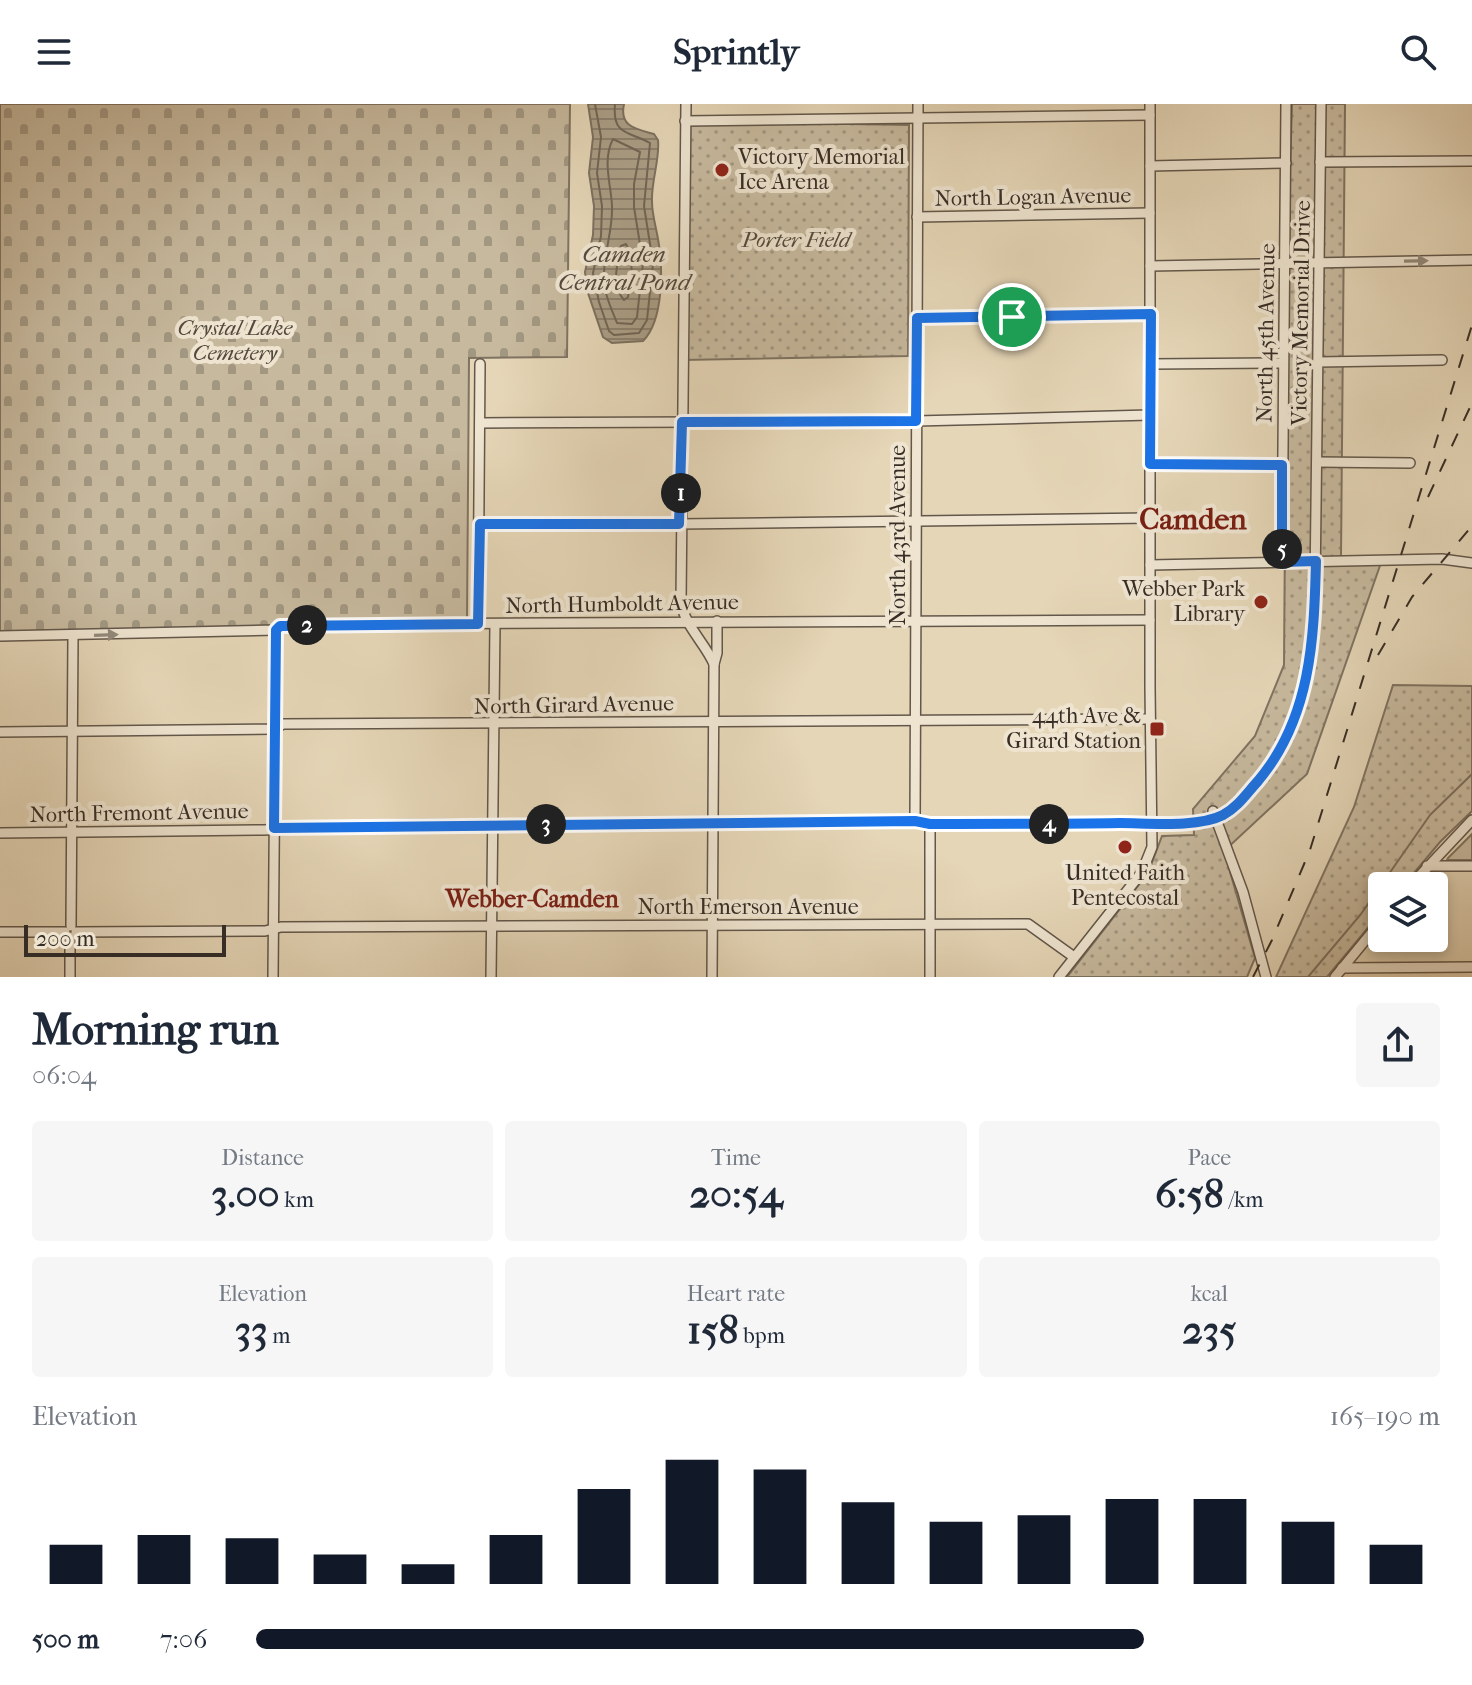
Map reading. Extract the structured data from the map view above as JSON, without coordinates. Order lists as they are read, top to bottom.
{
  "streets": {
    "street": [
      "North Logan Avenue",
      "Victory Memorial Drive",
      "North 45th Avenue",
      "North 43rd Avenue",
      "North Humboldt Avenue",
      "North Girard Avenue",
      "North Fremont Avenue",
      "North Emerson Avenue"
    ]
  },
  "crossings": [
    ["North Logan Avenue", "North 45th Avenue"],
    ["North Logan Avenue", "North 43rd Avenue"],
    ["Victory Memorial Drive", "North Fremont Avenue"],
    ["North 43rd Avenue", "North Humboldt Avenue"],
    ["North 43rd Avenue", "North Girard Avenue"],
    ["North 43rd Avenue", "North Fremont Avenue"]
  ],
  "districts": ["Camden", "Webber-Camden"],
  "water": ["Camden Central Pond"],
  "parks": ["Porter Field", "Crystal Lake Cemetery"],
  "places": {
    "other": ["Victory Memorial Ice Arena", "Webber Park Library", "United Faith Pentecostal"],
    "transit": ["44th Ave & Girard Station"]
  },
  "scale_bar": "200 m",
  "page": {
    "header": "Sprintly",
    "pins": [
      "1",
      "5",
      "2",
      "3",
      "4"
    ],
    "scale": "200 m",
    "heading": ["Morning run", "06:04"],
    "stats": [
      ["Distance", "3.00 km"],
      ["Time", "20:54"],
      ["Pace", "6:58 /km"],
      ["Elevation", "33 m"],
      ["Heart rate", "158 bpm"],
      ["kcal", "235"]
    ],
    "chart": ["Elevation", "165–190 m"],
    "list": [
      {
        "name": "500 m",
        "note": "7:06"
      }
    ]
  }
}
